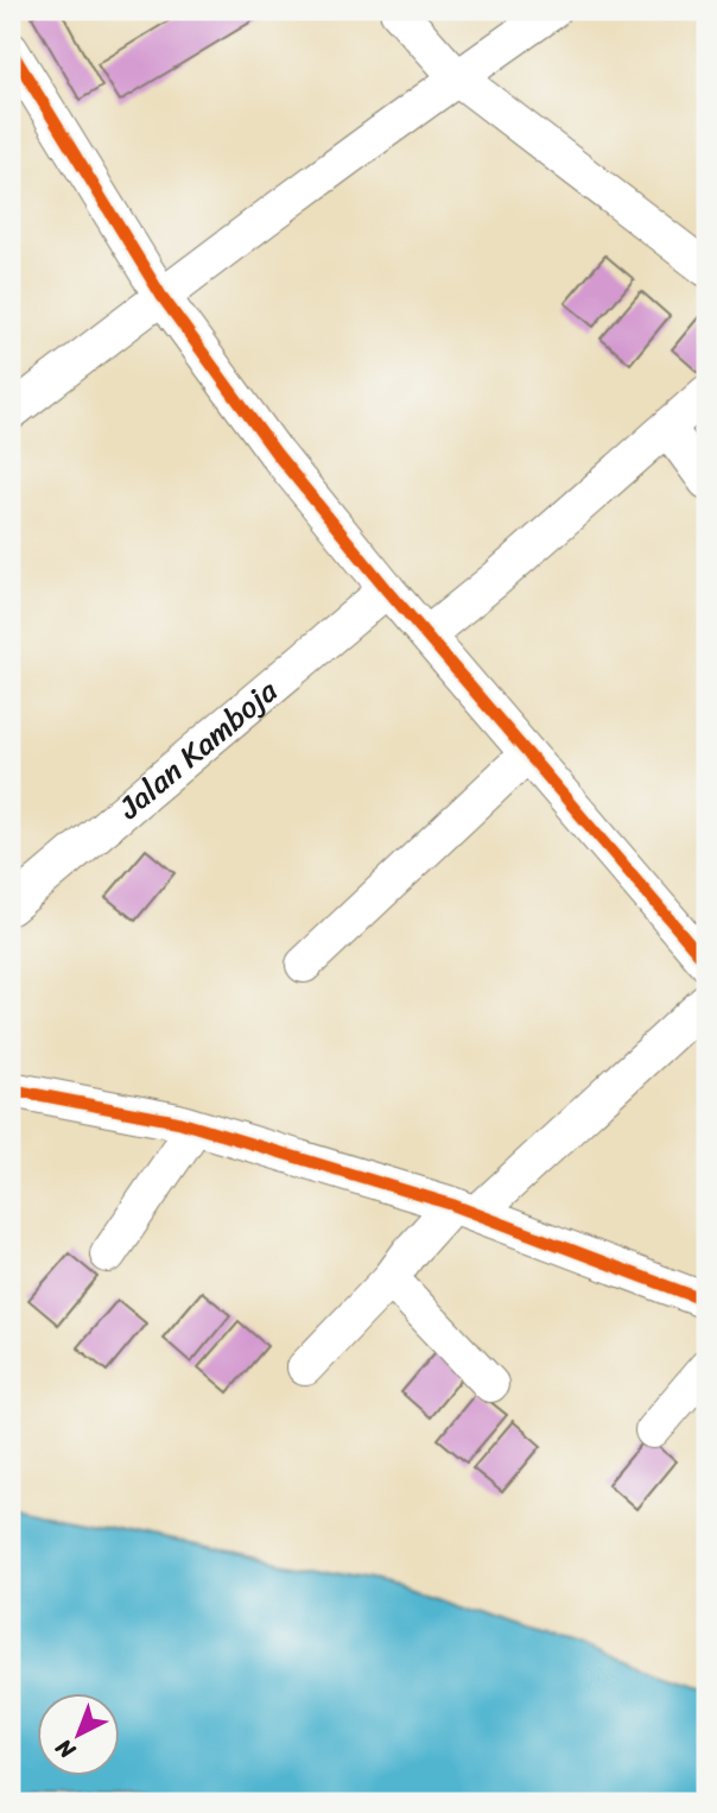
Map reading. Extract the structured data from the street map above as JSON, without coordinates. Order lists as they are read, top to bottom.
{
  "streets": {
    "street": ["Jalan Kamboja"]
  },
  "north": "bottom left"
}
